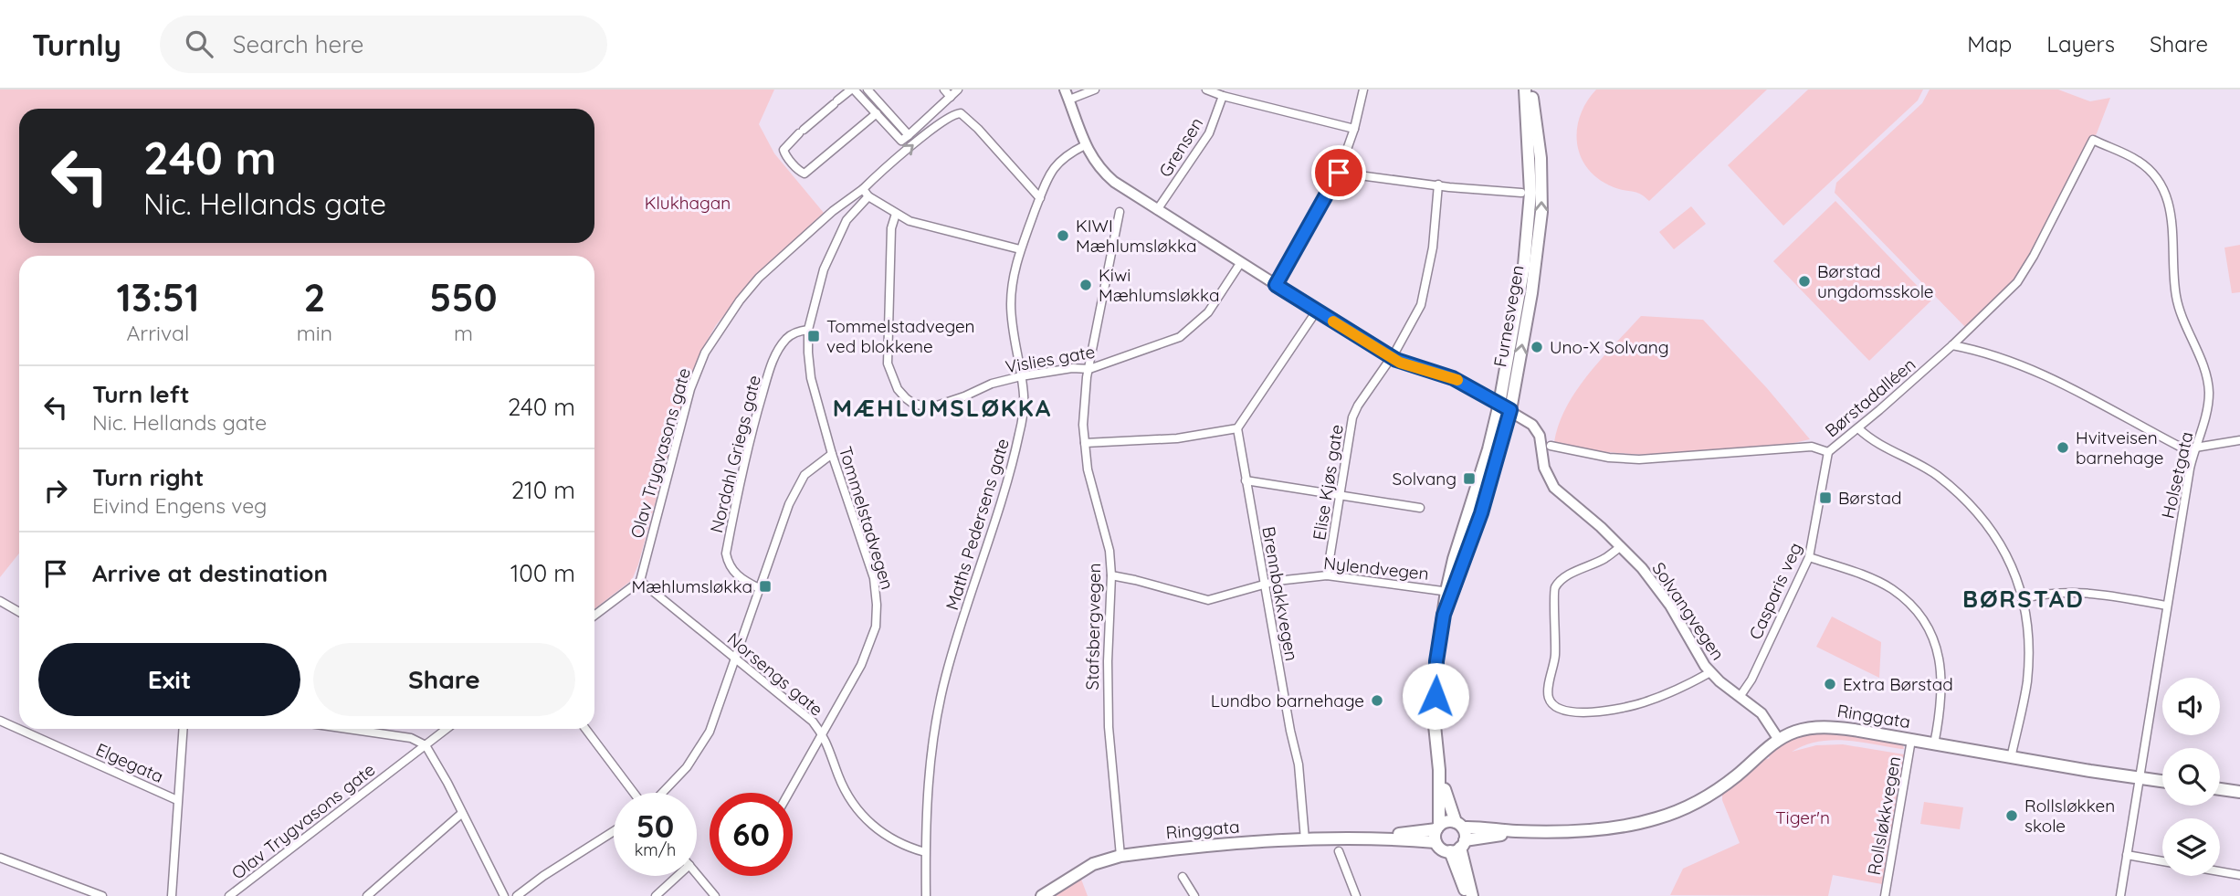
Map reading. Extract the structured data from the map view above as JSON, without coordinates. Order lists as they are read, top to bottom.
{
  "streets": {
    "main road": ["Furnesvegen", "Solvangvegen", "Ringgata"],
    "street": [
      "Grensen",
      "Vislies gate",
      "Børstadalléen",
      "Olav Trygvasons gate",
      "Nordahl Griegs gate",
      "Holsetgata",
      "Elise Kjøs gate",
      "Tommelstadvegen",
      "Maths Pedersens gate",
      "Nylendvegen",
      "Casparis veg",
      "Brennbakkvegen",
      "Stafsbergvegen",
      "Norsengs gate",
      "Elgegata",
      "Rollsløkkvegen"
    ]
  },
  "crossings": [
    ["Grensen", "Solvangvegen"],
    ["Furnesvegen", "Nylendvegen"],
    ["Furnesvegen", "Solvangvegen"],
    ["Furnesvegen", "Ringgata"],
    ["Vislies gate", "Maths Pedersens gate"],
    ["Vislies gate", "Solvangvegen"],
    ["Vislies gate", "Stafsbergvegen"],
    ["Børstadalléen", "Holsetgata"],
    ["Børstadalléen", "Casparis veg"],
    ["Olav Trygvasons gate", "Maths Pedersens gate"],
    ["Olav Trygvasons gate", "Norsengs gate"],
    ["Nordahl Griegs gate", "Tommelstadvegen"],
    ["Holsetgata", "Ringgata"],
    ["Elise Kjøs gate", "Nylendvegen"],
    ["Elise Kjøs gate", "Solvangvegen"],
    ["Tommelstadvegen", "Norsengs gate"],
    ["Maths Pedersens gate", "Solvangvegen"],
    ["Maths Pedersens gate", "Norsengs gate"],
    ["Nylendvegen", "Brennbakkvegen"],
    ["Nylendvegen", "Stafsbergvegen"],
    ["Casparis veg", "Solvangvegen"],
    ["Brennbakkvegen", "Ringgata"],
    ["Solvangvegen", "Ringgata"],
    ["Stafsbergvegen", "Ringgata"],
    ["Ringgata", "Rollsløkkvegen"]
  ],
  "districts": ["MÆHLUMSLØKKA", "BØRSTAD"],
  "parks": ["Klukhagan", "Tiger'n"],
  "places": {
    "other": [
      "KIWI Mæhlumsløkka",
      "Børstad ungdomsskole",
      "Kiwi Mæhlumsløkka",
      "Uno-X Solvang",
      "Hvitveisen barnehage",
      "Extra Børstad",
      "Lundbo barnehage",
      "Rollsløkken skole"
    ],
    "transit": [
      "Tommelstadvegen ved blokkene",
      "Solvang",
      "Børstad",
      "Mæhlumsløkka"
    ]
  },
  "page": {
    "header": "Turnly",
    "search": "Search here",
    "nav": ["Map", "Layers", "Share"],
    "turn": ["240 m", "Nic. Hellands gate"],
    "eta": [
      "13:51",
      "Arrival",
      "2",
      "min",
      "550",
      "m"
    ],
    "list": [
      {
        "name": "Turn left",
        "note": "Nic. Hellands gate",
        "value": "240 m"
      },
      {
        "name": "Turn right",
        "note": "Eivind Engens veg",
        "value": "210 m"
      },
      {
        "name": "Arrive at destination",
        "value": "100 m"
      }
    ],
    "buttons": ["Exit", "Share"],
    "speed": "50 km/h",
    "limit": "60"
  }
}
